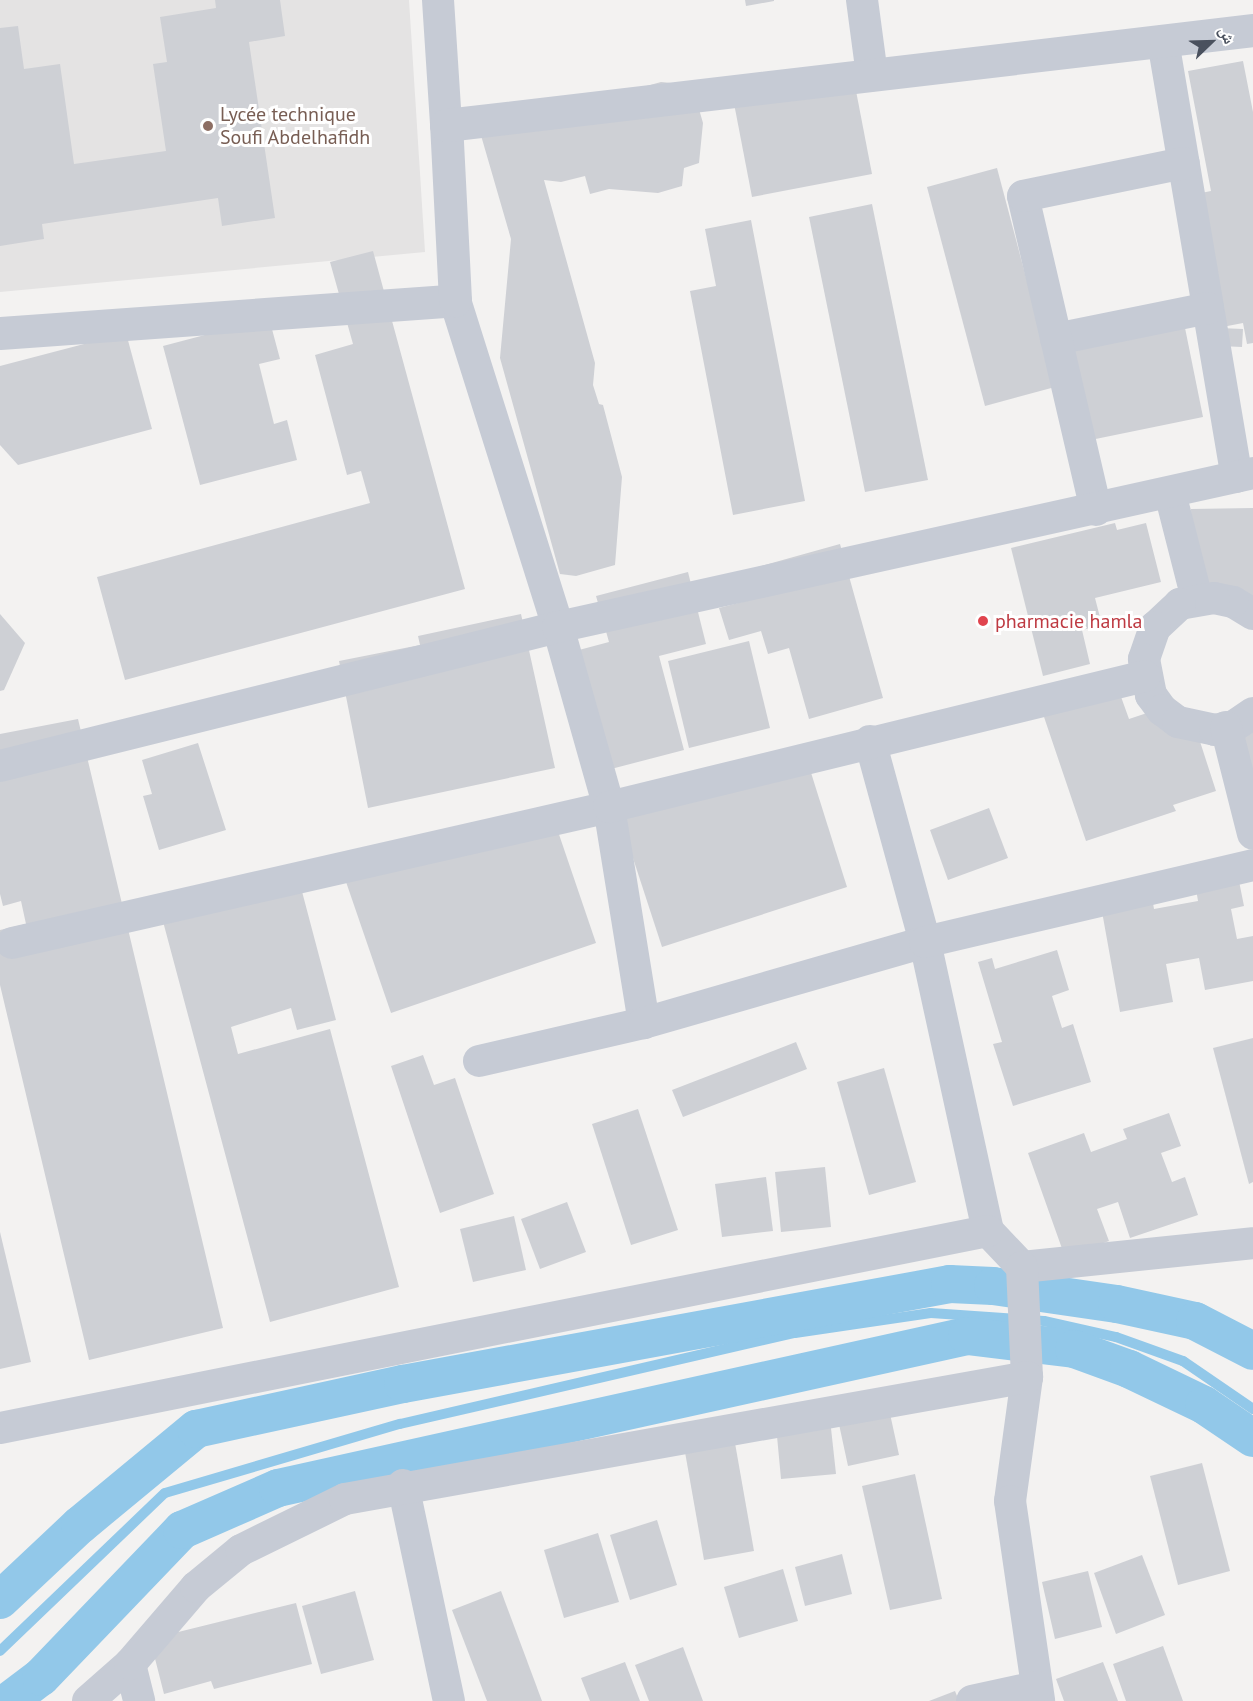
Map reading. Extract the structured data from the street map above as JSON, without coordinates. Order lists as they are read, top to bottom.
{
  "places": ["Lycée technique Soufi Abdelhafidh", "pharmacie hamla"],
  "north": "top right"
}
